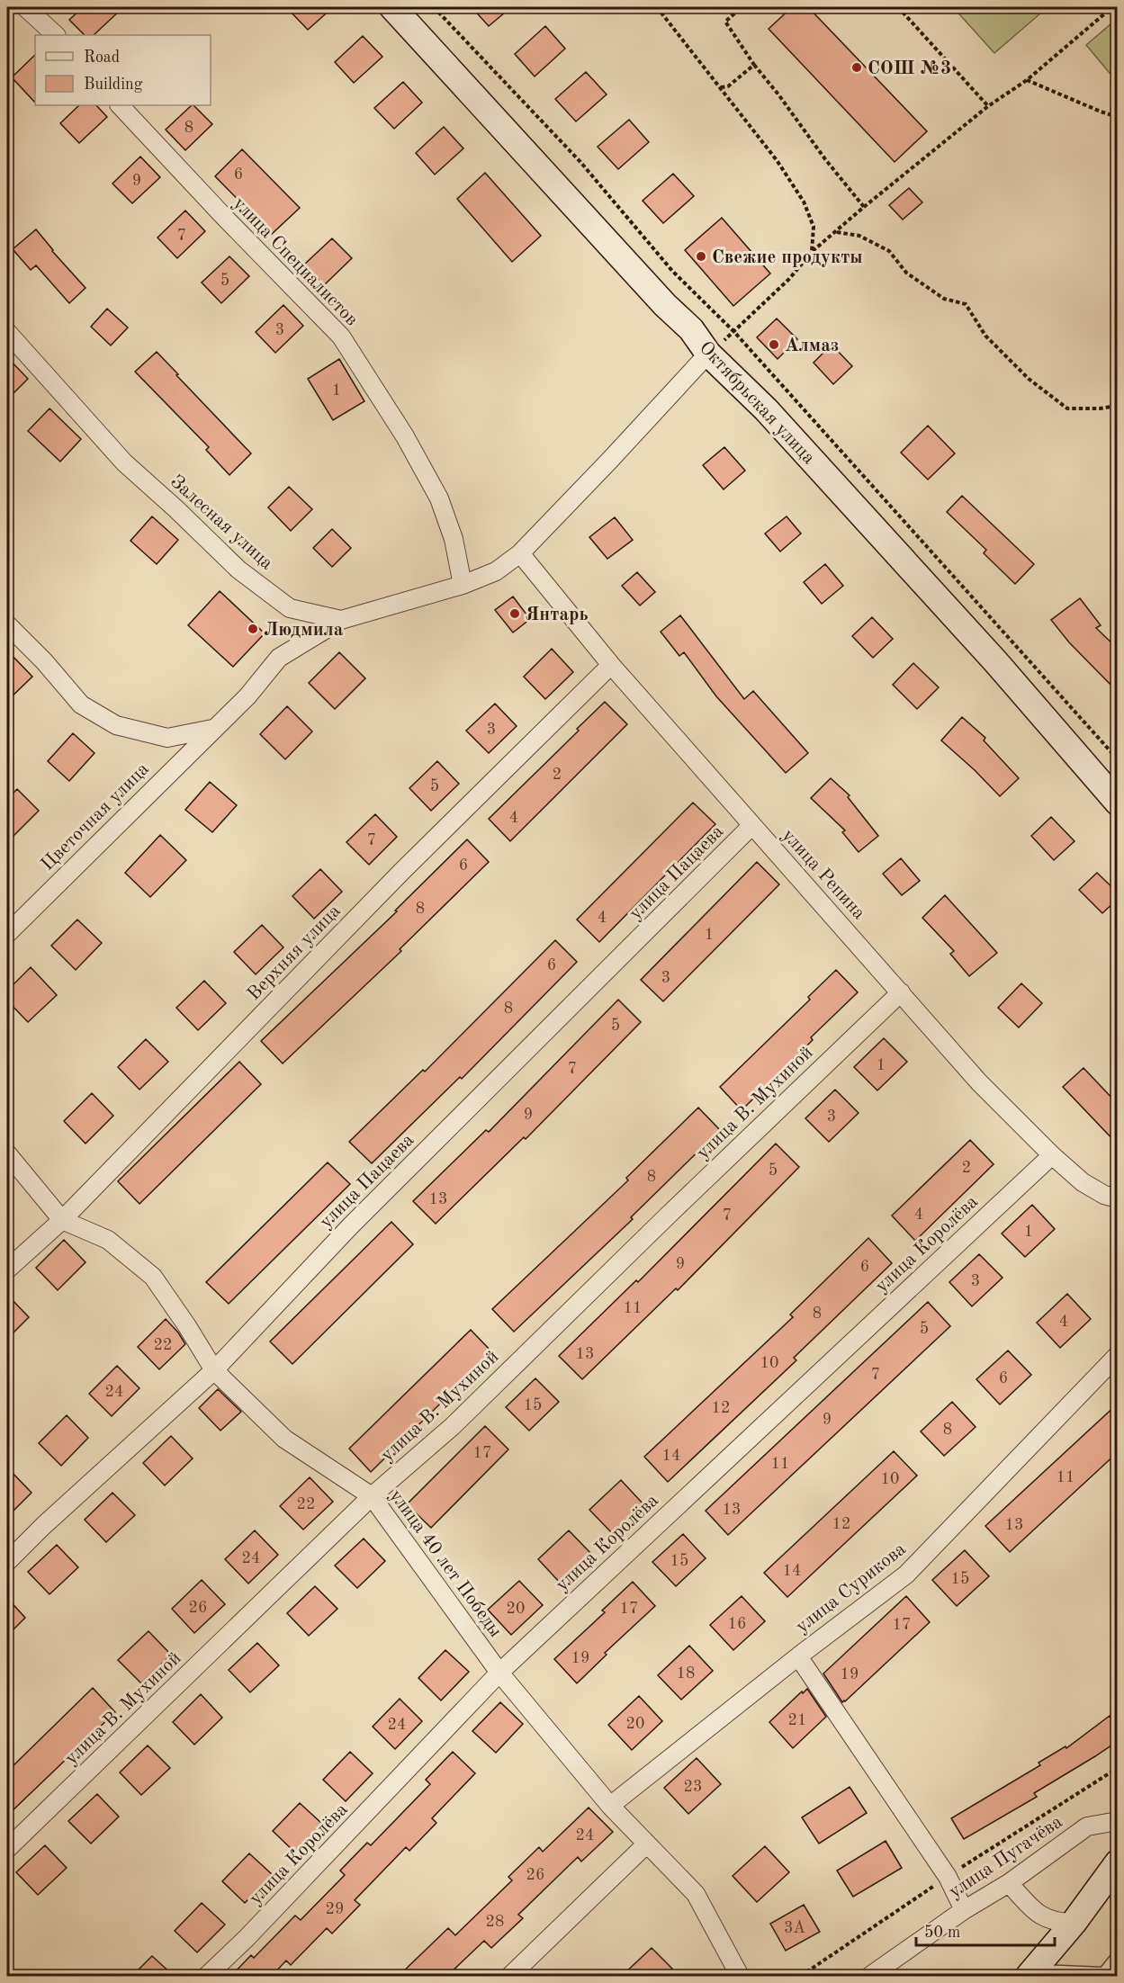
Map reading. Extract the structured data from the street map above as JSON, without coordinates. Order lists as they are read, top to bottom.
{
  "streets": {
    "main road": ["Октябрьская улица"],
    "street": [
      "улица Специалистов",
      "Залесная улица",
      "Цветочная улица",
      "улица Пацаева",
      "улица Репина",
      "Верхняя улица",
      "улица В. Мухиной",
      "улица Королёва",
      "улица 40 лет Победы",
      "улица Сурикова",
      "улица Пугачёва"
    ]
  },
  "crossings": [
    ["улица Специалистов", "Залесная улица"],
    ["Октябрьская улица", "Залесная улица"],
    ["Залесная улица", "Цветочная улица"],
    ["Залесная улица", "улица Репина"],
    ["улица Пацаева", "улица Репина"],
    ["улица Пацаева", "улица 40 лет Победы"],
    ["улица Репина", "Верхняя улица"],
    ["улица Репина", "улица В. Мухиной"],
    ["улица Репина", "улица Королёва"],
    ["Верхняя улица", "улица 40 лет Победы"],
    ["улица В. Мухиной", "улица 40 лет Победы"],
    ["улица Королёва", "улица 40 лет Победы"],
    ["улица 40 лет Победы", "улица Сурикова"]
  ],
  "places": [
    "СОШ №3",
    "Свежие продукты",
    "Алмаз",
    "Янтарь",
    "Людмила"
  ],
  "house_numbers": [
    "8",
    "6",
    "9",
    "7",
    "5",
    "3",
    "1",
    "3",
    "2",
    "5",
    "4",
    "7",
    "6",
    "8",
    "4",
    "1",
    "6",
    "3",
    "8",
    "5",
    "1",
    "7",
    "9",
    "3",
    "2",
    "5",
    "8",
    "13",
    "4",
    "7",
    "1",
    "9",
    "6",
    "3",
    "11",
    "8",
    "4",
    "5",
    "22",
    "13",
    "10",
    "7",
    "6",
    "24",
    "15",
    "12",
    "9",
    "8",
    "17",
    "14",
    "11",
    "11",
    "10",
    "22",
    "13",
    "12",
    "13",
    "24",
    "15",
    "14",
    "15",
    "26",
    "20",
    "17",
    "16",
    "17",
    "19",
    "18",
    "19",
    "21",
    "20",
    "24",
    "23",
    "24",
    "26",
    "29",
    "28",
    "3А"
  ],
  "legend": ["Road", "Building"],
  "scale_bar": "50 m"
}
